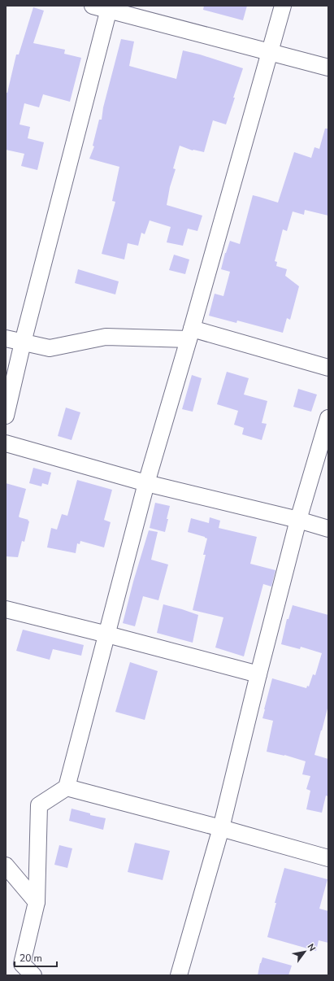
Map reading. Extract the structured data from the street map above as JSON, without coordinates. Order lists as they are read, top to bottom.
{
  "scale_bar": "20 m",
  "north": "top right"
}
